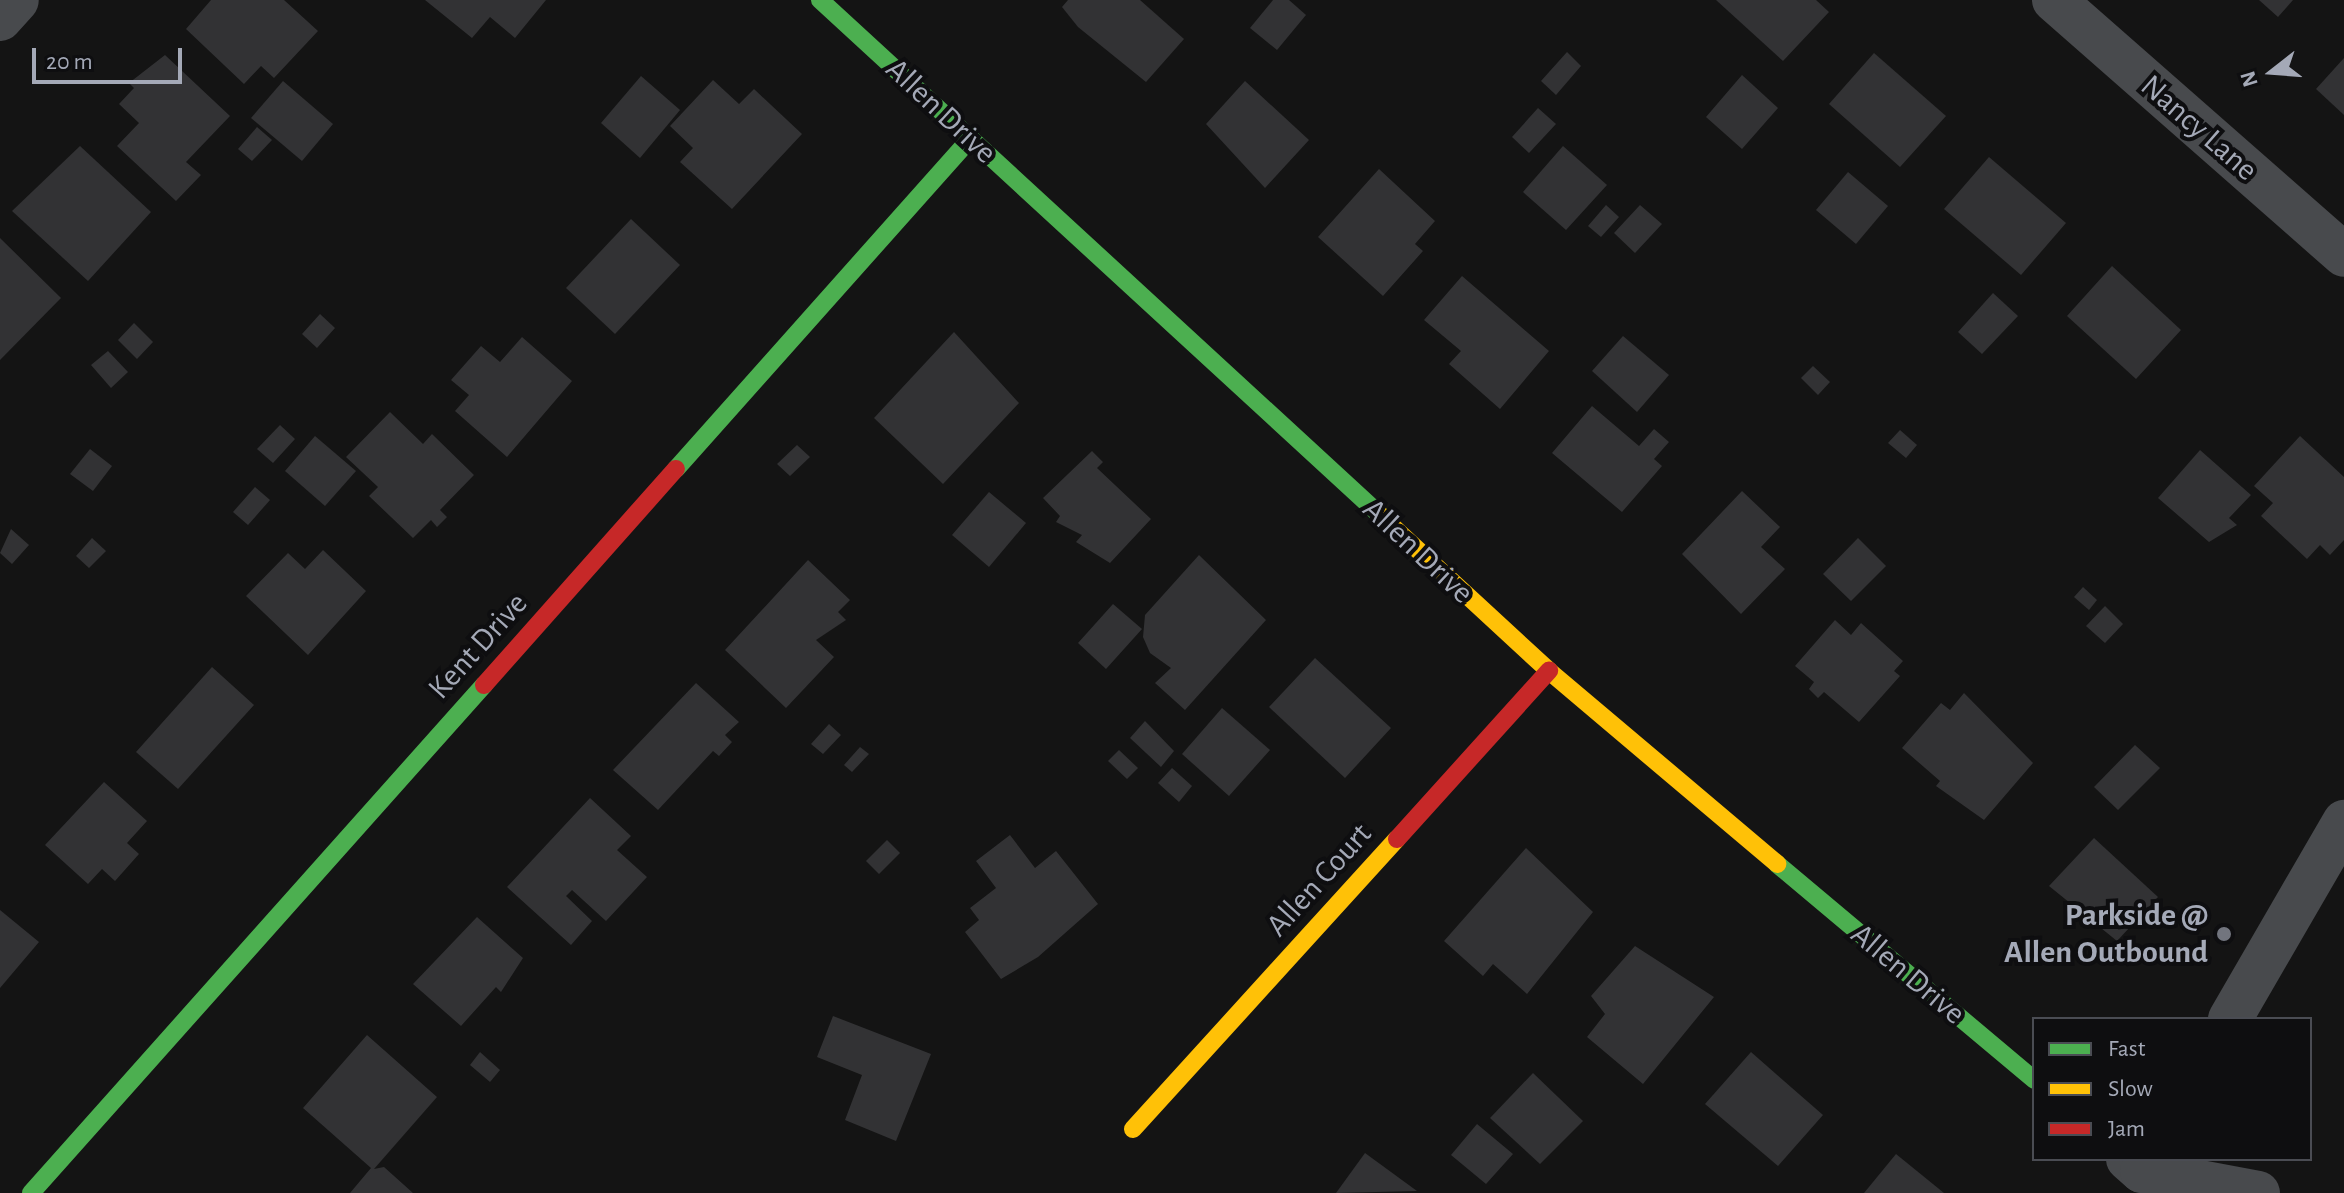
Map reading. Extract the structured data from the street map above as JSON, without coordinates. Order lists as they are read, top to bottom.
{
  "streets": {
    "street": [
      "Allen Drive",
      "Nancy Lane",
      "Kent Drive",
      "Allen Court"
    ]
  },
  "crossings": [
    ["Allen Drive", "Kent Drive"],
    ["Allen Drive", "Allen Court"]
  ],
  "places": ["Parkside @ Allen Outbound"],
  "legend": ["Fast", "Slow", "Jam"],
  "scale_bar": "20 m",
  "north": "left"
}
